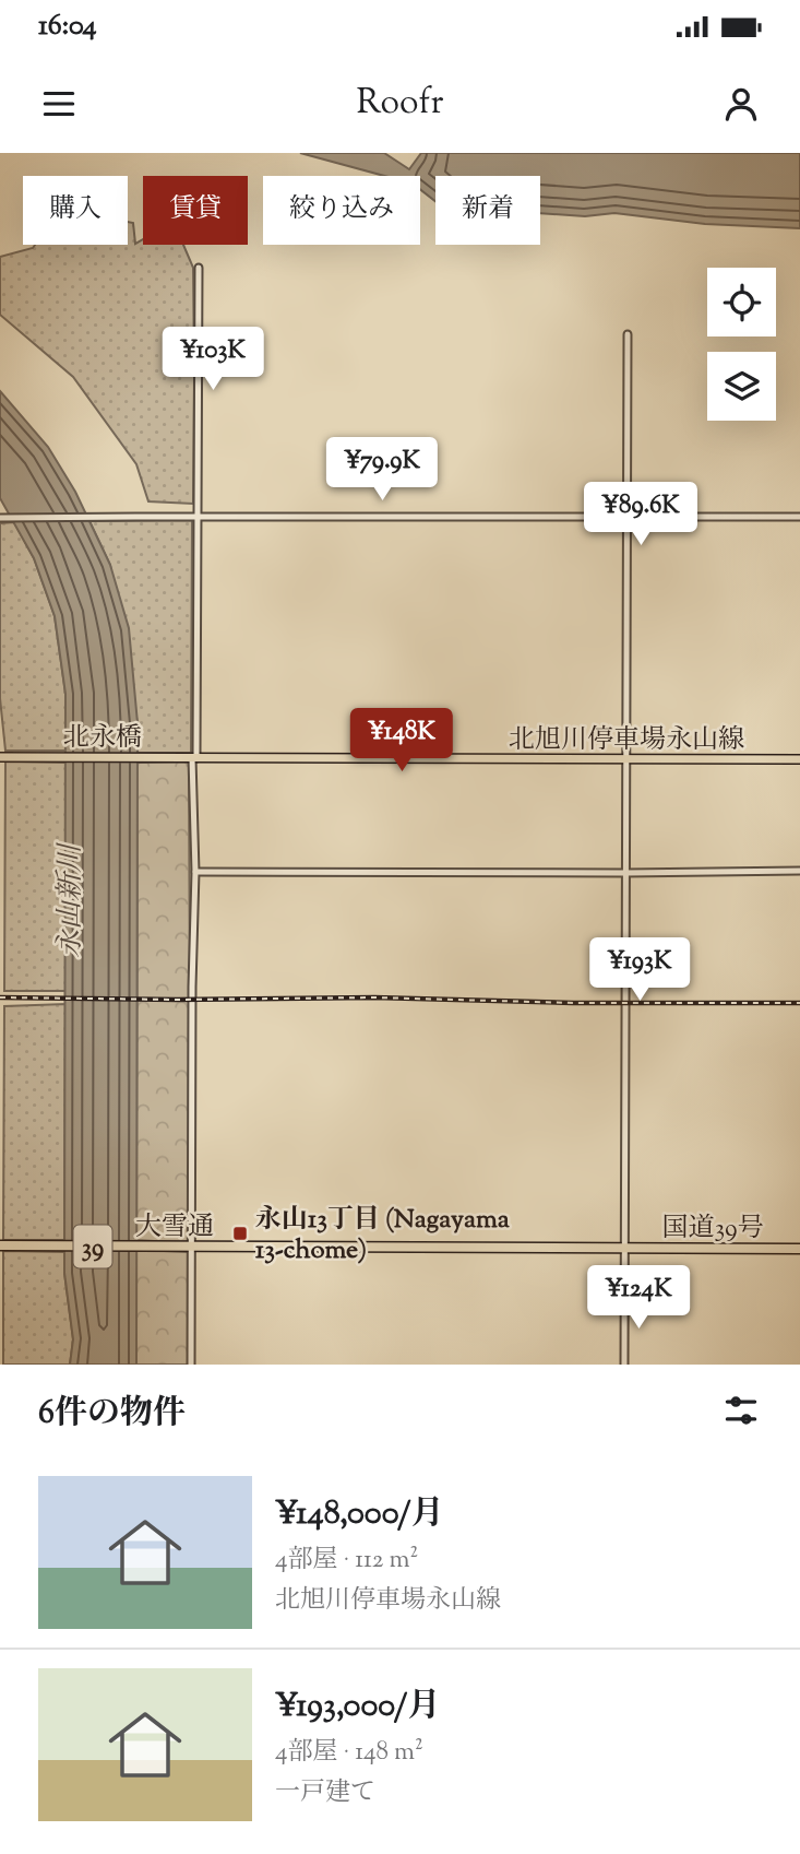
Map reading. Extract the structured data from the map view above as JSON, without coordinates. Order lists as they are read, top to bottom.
{
  "streets": {
    "highway": ["大雪通", "国道39号", "39"],
    "main road": ["北永橋", "北旭川停車場永山線"]
  },
  "crossings": [
    ["北永橋", "北旭川停車場永山線"],
    ["大雪通", "国道39号"]
  ],
  "water": ["永山新川"],
  "places": {
    "transit": ["永山13丁目 (Nagayama 13-chome)"]
  },
  "page": {
    "status": "16:04",
    "header": "Roofr",
    "chip": [
      "購入",
      "賃貸",
      "絞り込み",
      "新着"
    ],
    "price": [
      "¥103K",
      "¥79.9K",
      "¥89.6K",
      "¥148K",
      "¥193K",
      "¥124K"
    ],
    "heading": "6件の物件",
    "list": [
      {
        "name": "¥148,000/月",
        "note": "4部屋 · 112 m² · 北旭川停車場永山線"
      },
      {
        "name": "¥193,000/月",
        "note": "4部屋 · 148 m² · 一戸建て"
      }
    ]
  }
}
